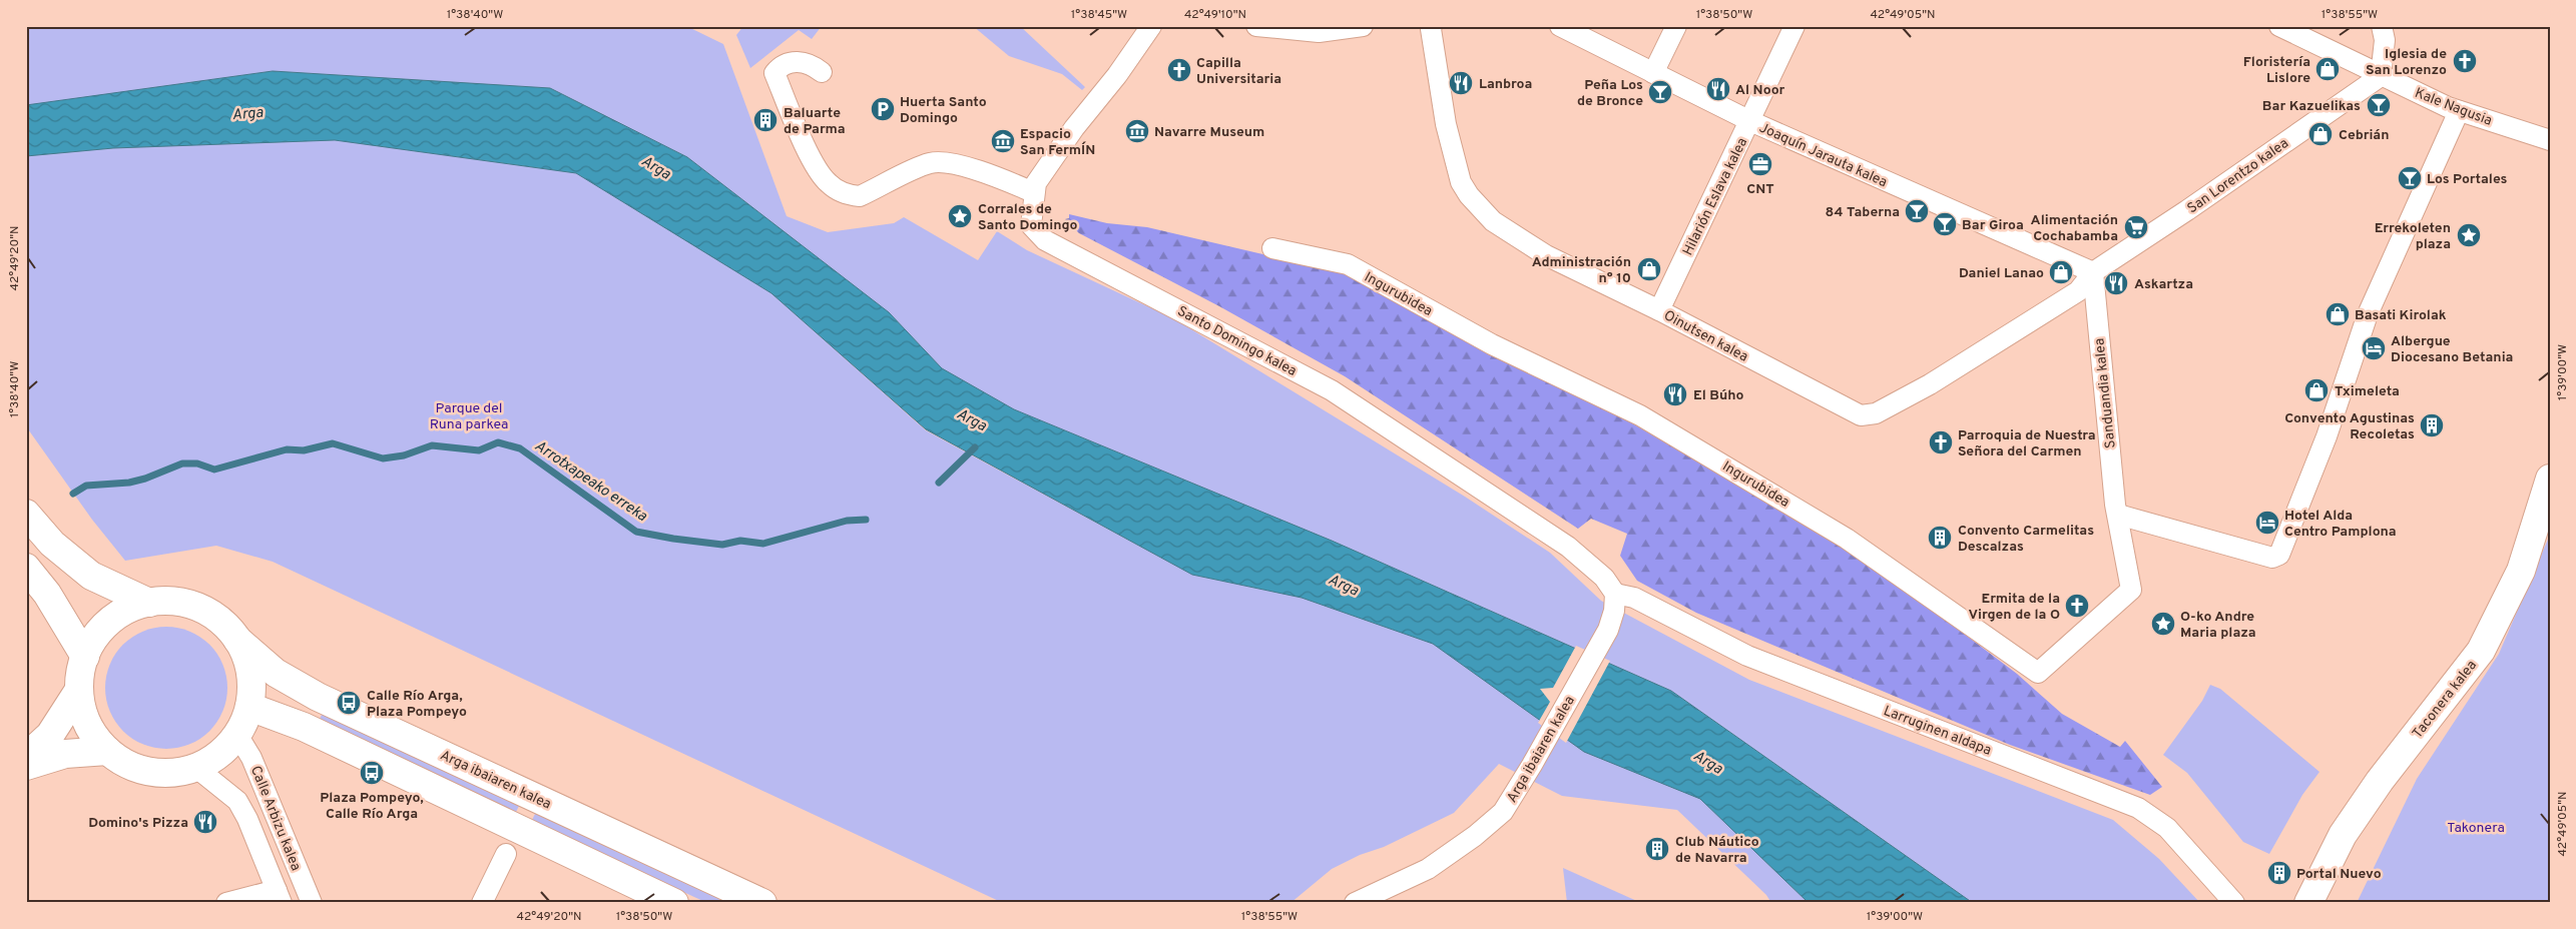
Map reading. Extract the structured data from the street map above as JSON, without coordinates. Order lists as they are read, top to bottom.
{
  "streets": {
    "street": [
      "Kale Nagusia",
      "Joaquín Jarauta kalea",
      "San Lorentzo kalea",
      "Hilarión Eslava kalea",
      "Ingurubidea",
      "Oinutsen kalea",
      "Santo Domingo kalea",
      "Sanduandia kalea",
      "Taconera kalea",
      "Larruginen aldapa",
      "Arga ibaiaren kalea",
      "Calle Arbizu kalea"
    ]
  },
  "crossings": [
    ["Kale Nagusia", "San Lorentzo kalea"],
    ["Joaquín Jarauta kalea", "San Lorentzo kalea"],
    ["Joaquín Jarauta kalea", "Hilarión Eslava kalea"],
    ["Joaquín Jarauta kalea", "Oinutsen kalea"],
    ["Joaquín Jarauta kalea", "Sanduandia kalea"],
    ["San Lorentzo kalea", "Oinutsen kalea"],
    ["San Lorentzo kalea", "Sanduandia kalea"],
    ["Hilarión Eslava kalea", "Oinutsen kalea"],
    ["Ingurubidea", "Sanduandia kalea"],
    ["Oinutsen kalea", "Sanduandia kalea"],
    ["Santo Domingo kalea", "Larruginen aldapa"],
    ["Santo Domingo kalea", "Arga ibaiaren kalea"],
    ["Larruginen aldapa", "Arga ibaiaren kalea"],
    ["Arga ibaiaren kalea", "Calle Arbizu kalea"]
  ],
  "water": ["Arga", "Arrotxapeako erreka"],
  "parks": ["Parque del Runa parkea", "Takonera"],
  "places": {
    "church": [
      "Iglesia de San Lorenzo",
      "Capilla Universitaria",
      "Parroquia de Nuestra Señora del Carmen",
      "Ermita de la Virgen de la O"
    ],
    "shop": [
      "Floristería Lislore",
      "Cebrián",
      "Administración n° 10",
      "Daniel Lanao",
      "Basati Kirolak",
      "Tximeleta"
    ],
    "restaurant": [
      "Lanbroa",
      "Al Noor",
      "Askartza",
      "El Búho",
      "Domino's Pizza"
    ],
    "bar": [
      "Peña Los de Bronce",
      "Bar Kazuelikas",
      "Los Portales",
      "84 Taberna",
      "Bar Giroa"
    ],
    "parking": ["Huerta Santo Domingo"],
    "building": [
      "Baluarte de Parma",
      "Convento Agustinas Recoletas",
      "Convento Carmelitas Descalzas",
      "Club Náutico de Navarra",
      "Portal Nuevo"
    ],
    "museum": ["Navarre Museum", "Espacio San FermÍN"],
    "office": ["CNT"],
    "place": ["Corrales de Santo Domingo", "Errekoleten plaza", "O-ko Andre Maria plaza"],
    "supermarket": ["Alimentación Cochabamba"],
    "hotel": ["Albergue Diocesano Betania", "Hotel Alda Centro Pamplona"],
    "bus stop": ["Calle Río Arga, Plaza Pompeyo", "Plaza Pompeyo, Calle Río Arga"]
  },
  "coordinates": [
    "1°38'40\"W",
    "1°38'45\"W",
    "42°49'10\"N",
    "1°38'50\"W",
    "42°49'05\"N",
    "1°38'55\"W",
    "42°49'20\"N",
    "1°39'00\"W"
  ]
}
